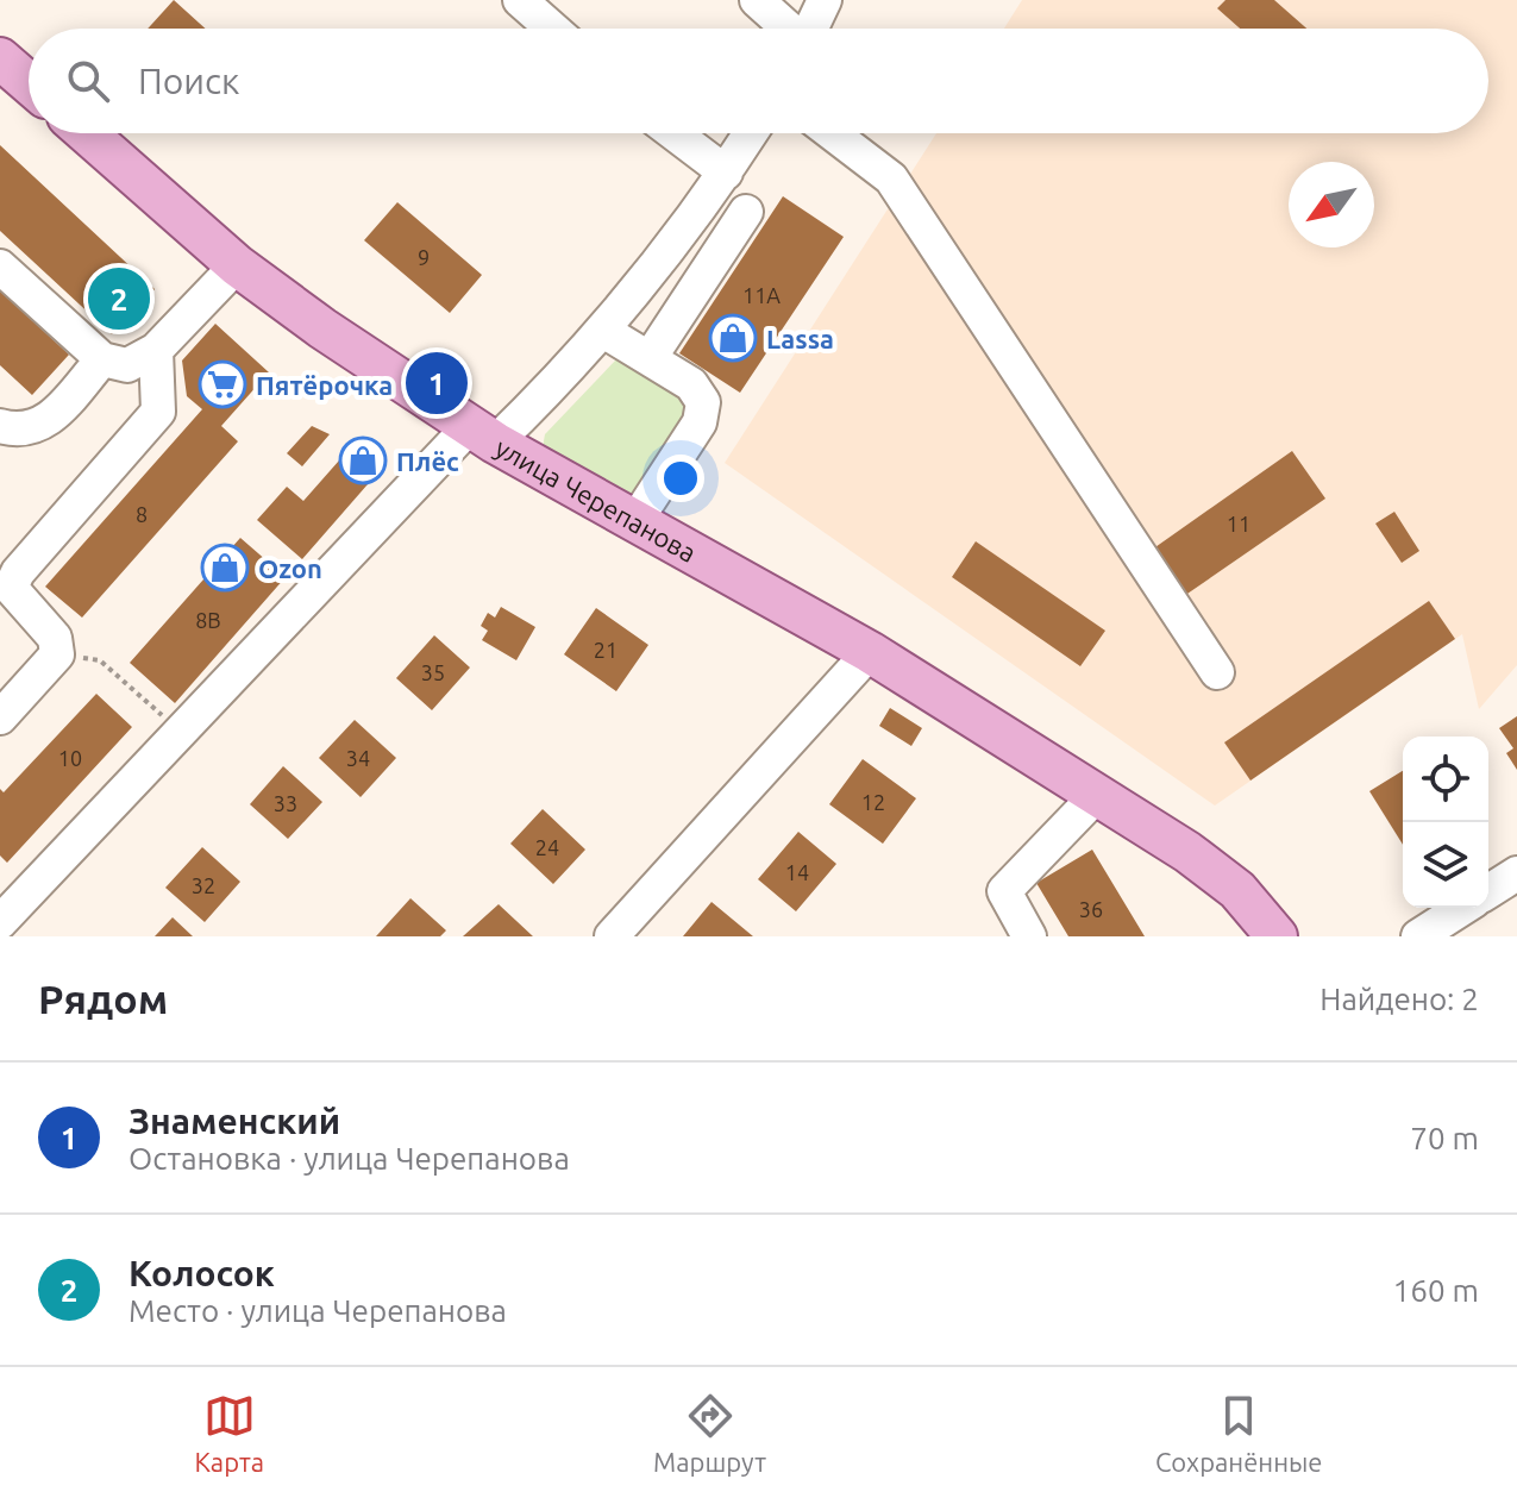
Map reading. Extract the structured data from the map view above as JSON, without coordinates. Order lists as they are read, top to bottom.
{
  "streets": {
    "main road": ["улица Черепанова"]
  },
  "places": {
    "shop": ["Lassa", "Плёс", "Ozon"],
    "supermarket": ["Пятёрочка"]
  },
  "house_numbers": [
    "9",
    "11А",
    "8",
    "11",
    "8В",
    "21",
    "35",
    "10",
    "34",
    "12",
    "33",
    "24",
    "14",
    "32",
    "36"
  ],
  "north": "bottom left",
  "page": {
    "search": "Поиск",
    "pins": ["2", "1"],
    "heading": ["Рядом", "Найдено: 2"],
    "list": [
      {
        "mark": "1",
        "name": "Знаменский",
        "note": "Остановка · улица Черепанова",
        "value": "70 m"
      },
      {
        "mark": "2",
        "name": "Колосок",
        "note": "Место · улица Черепанова",
        "value": "160 m"
      }
    ],
    "nav": ["Карта", "Маршрут", "Сохранённые"]
  }
}
